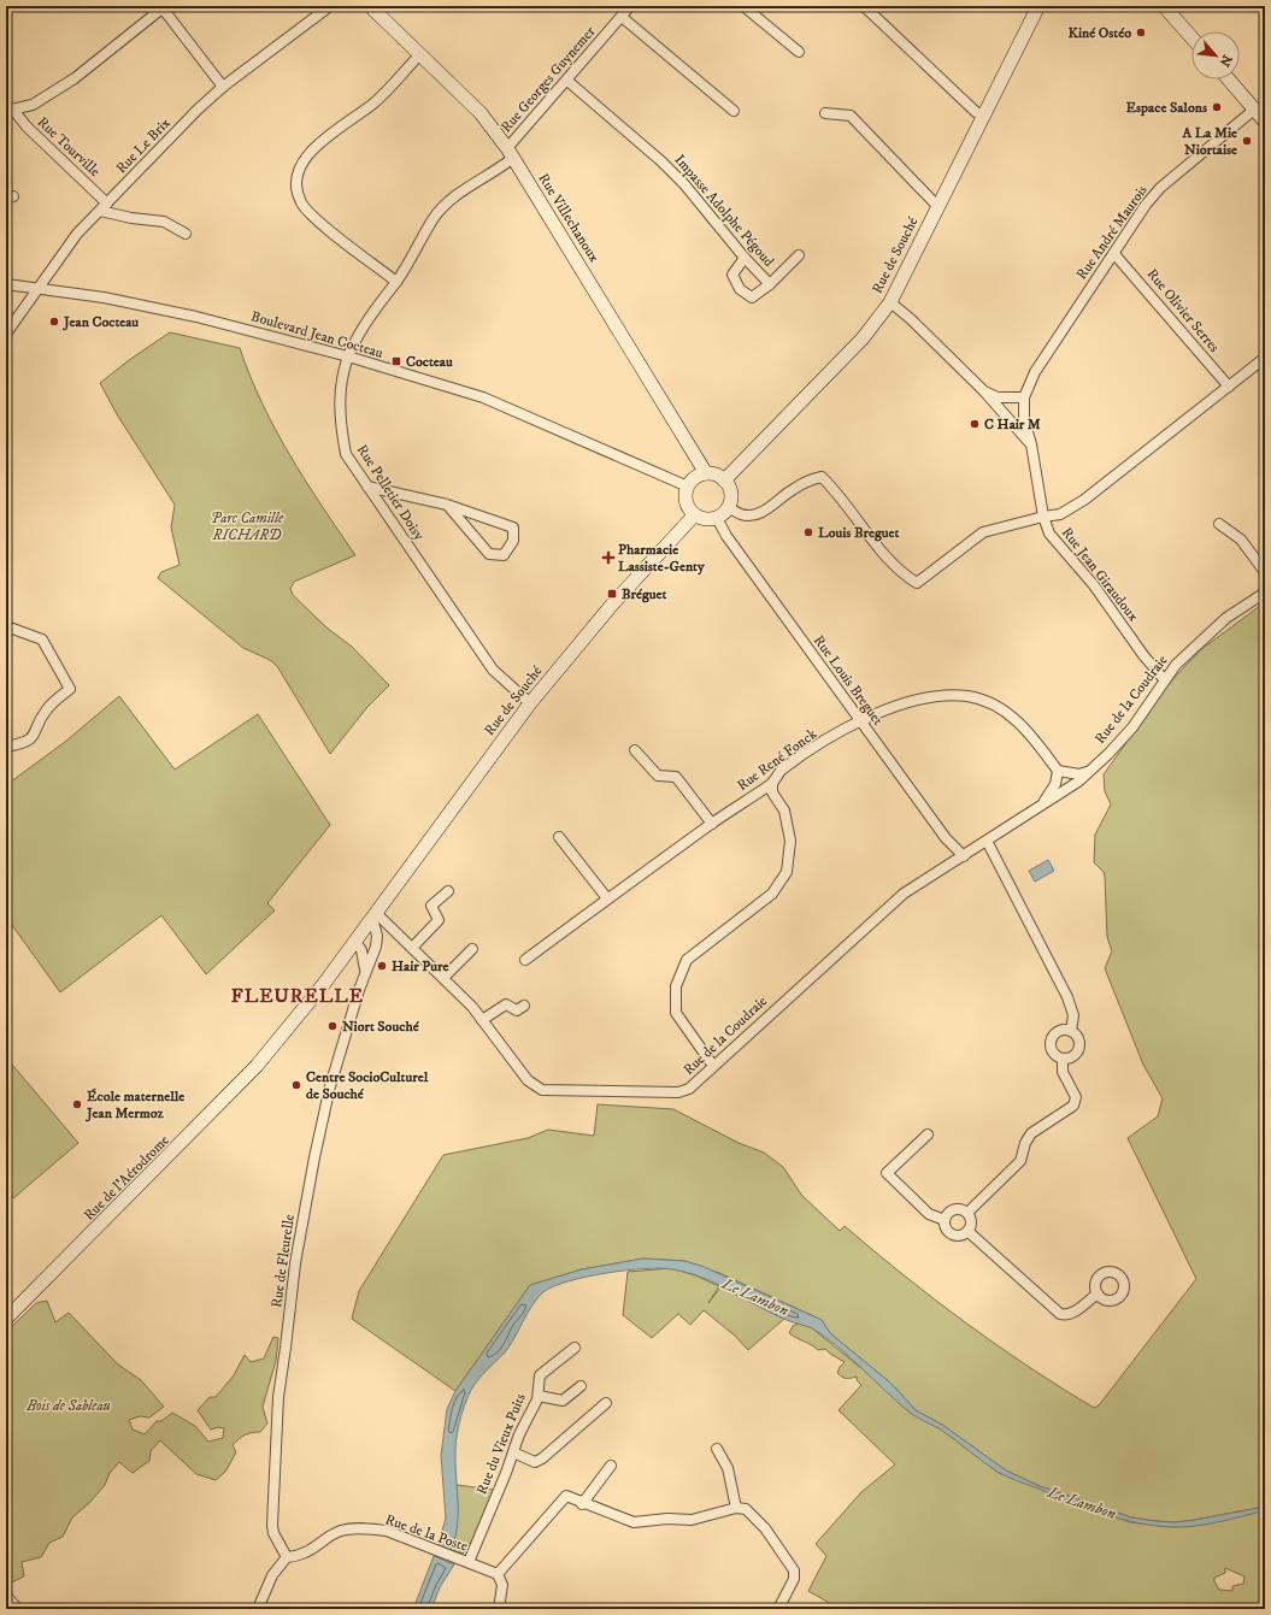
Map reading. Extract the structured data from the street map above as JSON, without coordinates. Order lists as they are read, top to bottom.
{
  "streets": {
    "street": [
      "Rue Georges Guynemer",
      "Rue Le Brix",
      "Rue Tourville",
      "Impasse Adolphe Pégoud",
      "Rue Villechanoux",
      "Rue André Maurois",
      "Rue de Souché",
      "Rue Olivier Serres",
      "Boulevard Jean Cocteau",
      "Rue Pelletier Doisy",
      "Rue Jean Giraudoux",
      "Rue Louis Breguet",
      "Rue de la Coudraie",
      "Rue René Fonck",
      "Rue de l'Aérodrome",
      "Rue de Fleurelle",
      "Rue du Vieux Puits",
      "Rue de la Poste"
    ]
  },
  "crossings": [
    ["Rue Georges Guynemer", "Impasse Adolphe Pégoud"],
    ["Rue Georges Guynemer", "Rue Villechanoux"],
    ["Rue Georges Guynemer", "Rue Pelletier Doisy"],
    ["Rue Le Brix", "Rue Tourville"],
    ["Rue Le Brix", "Boulevard Jean Cocteau"],
    ["Rue Villechanoux", "Rue de Souché"],
    ["Rue Villechanoux", "Boulevard Jean Cocteau"],
    ["Rue Villechanoux", "Rue Louis Breguet"],
    ["Rue André Maurois", "Rue Olivier Serres"],
    ["Rue André Maurois", "Rue Jean Giraudoux"],
    ["Rue de Souché", "Boulevard Jean Cocteau"],
    ["Rue de Souché", "Rue Pelletier Doisy"],
    ["Rue de Souché", "Rue Louis Breguet"],
    ["Rue de Souché", "Rue de la Coudraie"],
    ["Rue de Souché", "Rue de l'Aérodrome"],
    ["Rue de Souché", "Rue de Fleurelle"],
    ["Boulevard Jean Cocteau", "Rue Pelletier Doisy"],
    ["Boulevard Jean Cocteau", "Rue Louis Breguet"],
    ["Rue Jean Giraudoux", "Rue de la Coudraie"],
    ["Rue Louis Breguet", "Rue de la Coudraie"],
    ["Rue Louis Breguet", "Rue René Fonck"],
    ["Rue de la Coudraie", "Rue René Fonck"],
    ["Rue de la Coudraie", "Rue de l'Aérodrome"],
    ["Rue de la Coudraie", "Rue de Fleurelle"],
    ["Rue de l'Aérodrome", "Rue de Fleurelle"],
    ["Rue de Fleurelle", "Rue de la Poste"],
    ["Rue du Vieux Puits", "Rue de la Poste"]
  ],
  "districts": ["FLEURELLE"],
  "water": ["Le Lambon"],
  "parks": ["Parc Camille RICHARD", "Bois de Sableau"],
  "places": {
    "other": [
      "Kiné Ostéo",
      "Espace Salons",
      "A La Mie Niortaise",
      "Jean Cocteau",
      "C Hair M",
      "Louis Breguet",
      "Hair Pure",
      "Niort Souché",
      "Centre SocioCulturel de Souché",
      "École maternelle Jean Mermoz"
    ],
    "transit": ["Cocteau", "Bréguet"],
    "health": ["Pharmacie Lassiste-Genty"]
  },
  "north": "bottom right"
}
